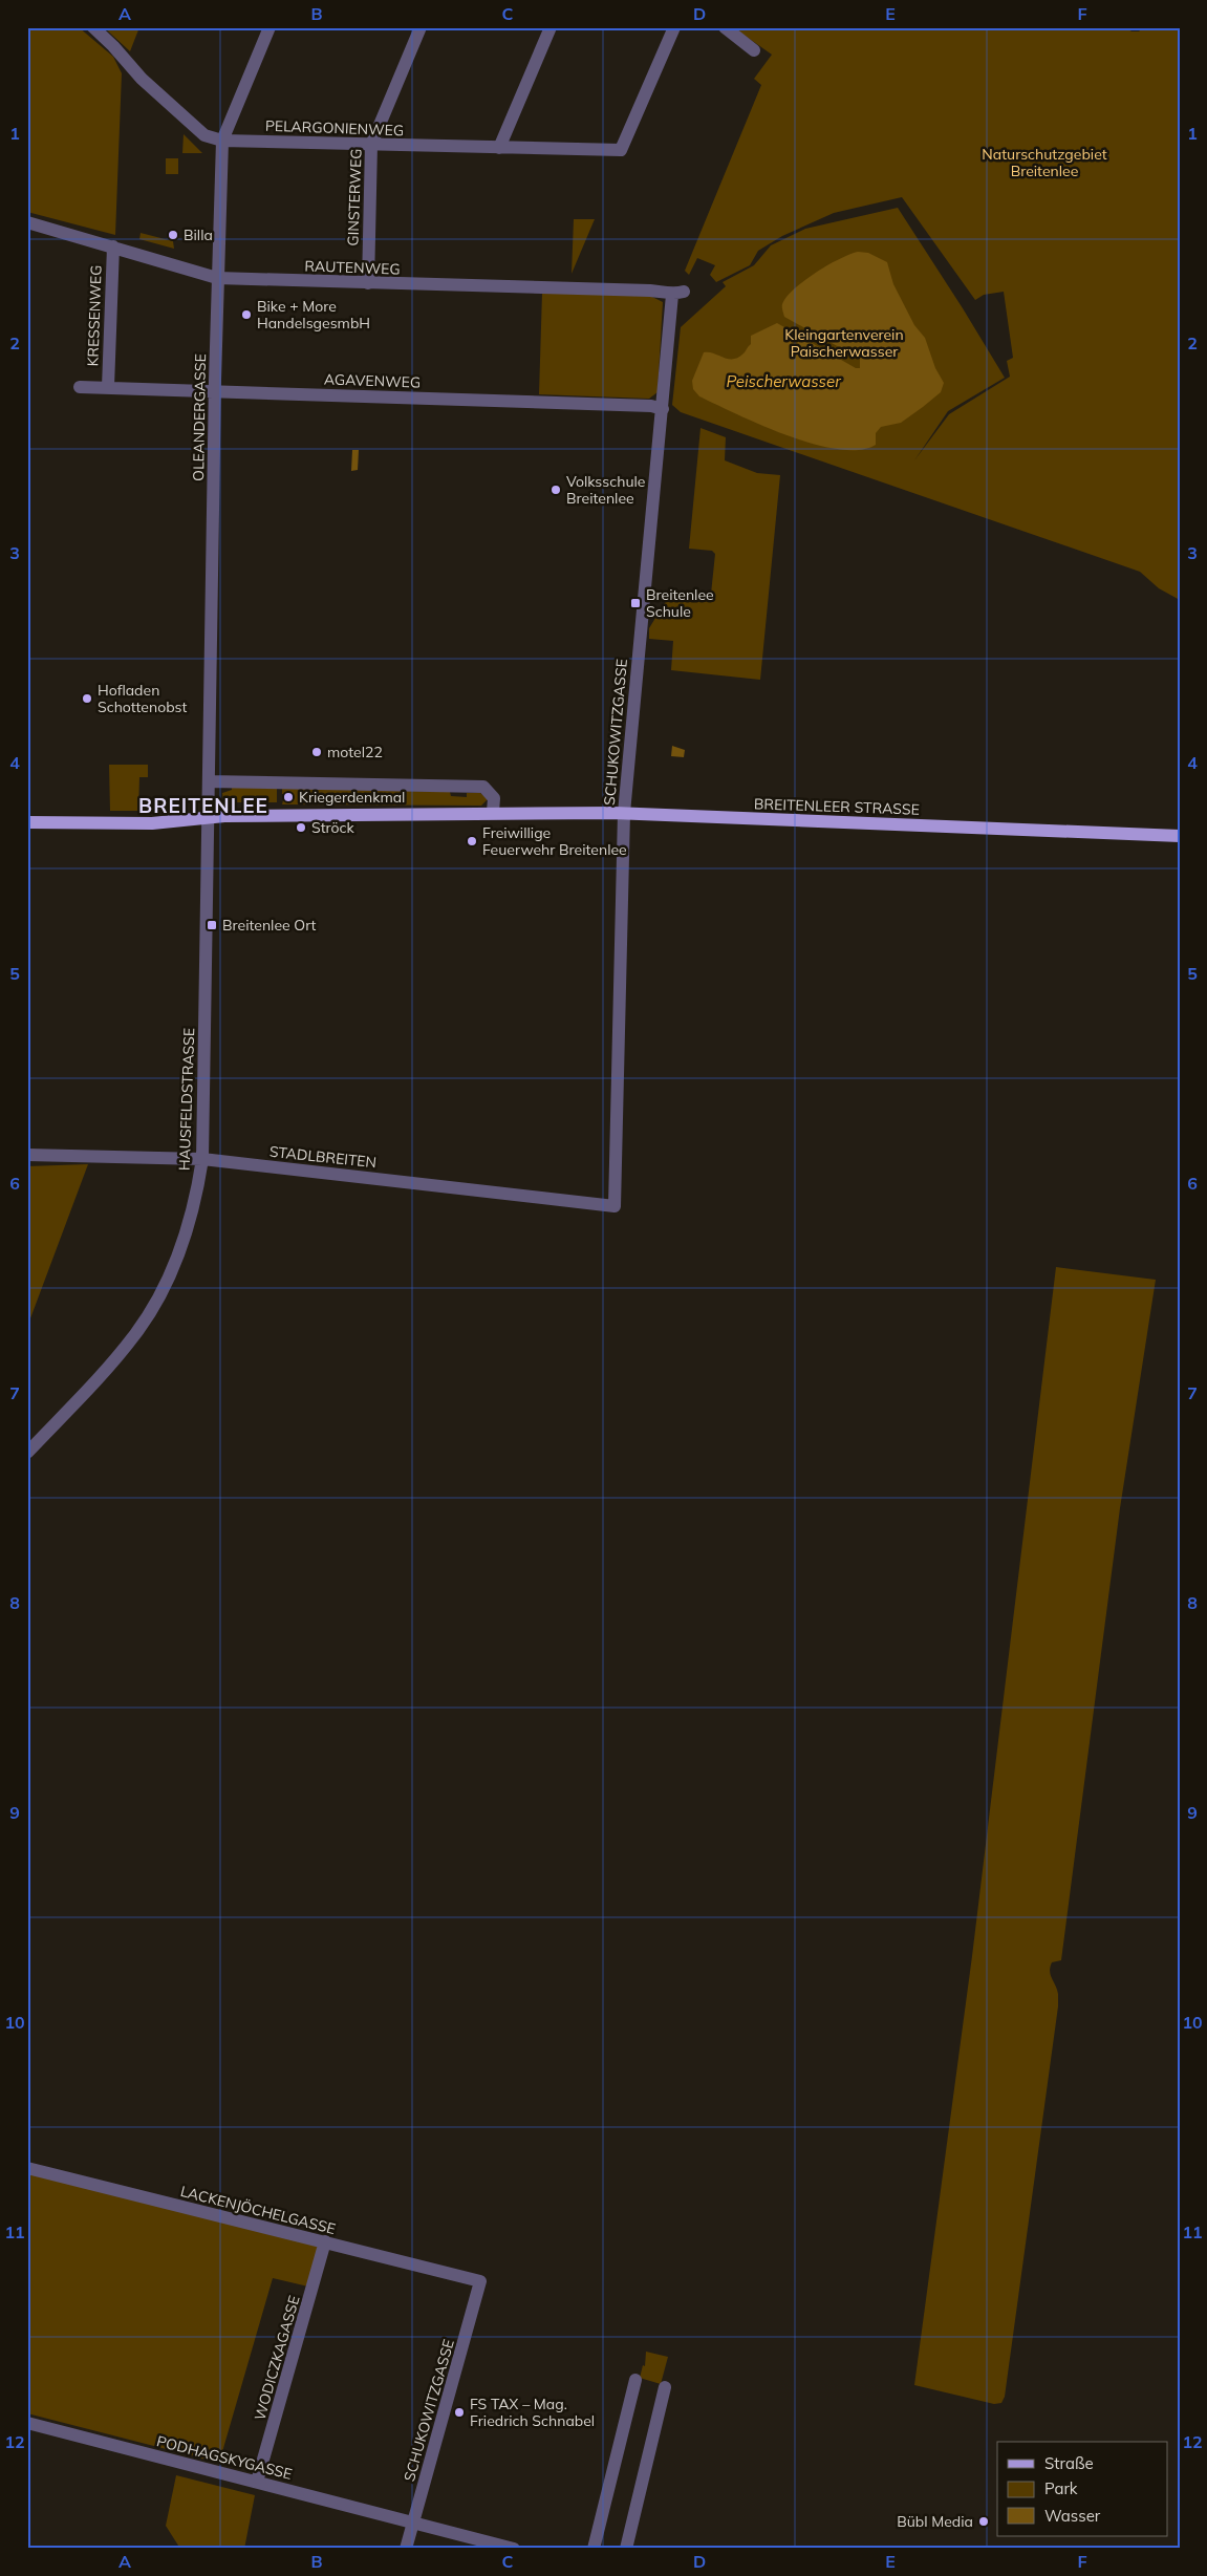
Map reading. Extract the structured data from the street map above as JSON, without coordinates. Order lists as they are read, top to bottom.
{
  "streets": {
    "main road": ["BREITENLEER STRASSE"],
    "street": [
      "PELARGONIENWEG",
      "GINSTERWEG",
      "RAUTENWEG",
      "KRESSENWEG",
      "AGAVENWEG",
      "OLEANDERGASSE",
      "SCHUKOWITZGASSE",
      "HAUSFELDSTRASSE",
      "STADLBREITEN",
      "LACKENJÖCHELGASSE",
      "WODICZKAGASSE",
      "PODHAGSKYGASSE"
    ]
  },
  "crossings": [
    ["PELARGONIENWEG", "GINSTERWEG"],
    ["PELARGONIENWEG", "OLEANDERGASSE"],
    ["GINSTERWEG", "RAUTENWEG"],
    ["RAUTENWEG", "KRESSENWEG"],
    ["RAUTENWEG", "OLEANDERGASSE"],
    ["RAUTENWEG", "SCHUKOWITZGASSE"],
    ["KRESSENWEG", "AGAVENWEG"],
    ["AGAVENWEG", "OLEANDERGASSE"],
    ["AGAVENWEG", "SCHUKOWITZGASSE"],
    ["OLEANDERGASSE", "BREITENLEER STRASSE"],
    ["OLEANDERGASSE", "HAUSFELDSTRASSE"],
    ["SCHUKOWITZGASSE", "BREITENLEER STRASSE"],
    ["SCHUKOWITZGASSE", "STADLBREITEN"],
    ["SCHUKOWITZGASSE", "LACKENJÖCHELGASSE"],
    ["SCHUKOWITZGASSE", "PODHAGSKYGASSE"],
    ["BREITENLEER STRASSE", "HAUSFELDSTRASSE"],
    ["HAUSFELDSTRASSE", "STADLBREITEN"],
    ["LACKENJÖCHELGASSE", "WODICZKAGASSE"],
    ["WODICZKAGASSE", "PODHAGSKYGASSE"]
  ],
  "districts": ["BREITENLEE"],
  "water": ["Peischerwasser"],
  "parks": ["Naturschutzgebiet Breitenlee", "Kleingartenverein Paischerwasser"],
  "places": {
    "other": [
      "Billa",
      "Bike + More HandelsgesmbH",
      "Volksschule Breitenlee",
      "Hofladen Schottenobst",
      "motel22",
      "Kriegerdenkmal",
      "Ströck",
      "Freiwillige Feuerwehr Breitenlee",
      "FS TAX – Mag. Friedrich Schnabel",
      "Bübl Media"
    ],
    "transit": ["Breitenlee Schule", "Breitenlee Ort"]
  },
  "legend": ["Straße", "Park", "Wasser"],
  "grid": {
    "columns": [
      "A",
      "B",
      "C",
      "D",
      "E",
      "F"
    ],
    "rows": [
      "1",
      "2",
      "3",
      "4",
      "5",
      "6",
      "7",
      "8",
      "9",
      "10",
      "11",
      "12"
    ]
  }
}
